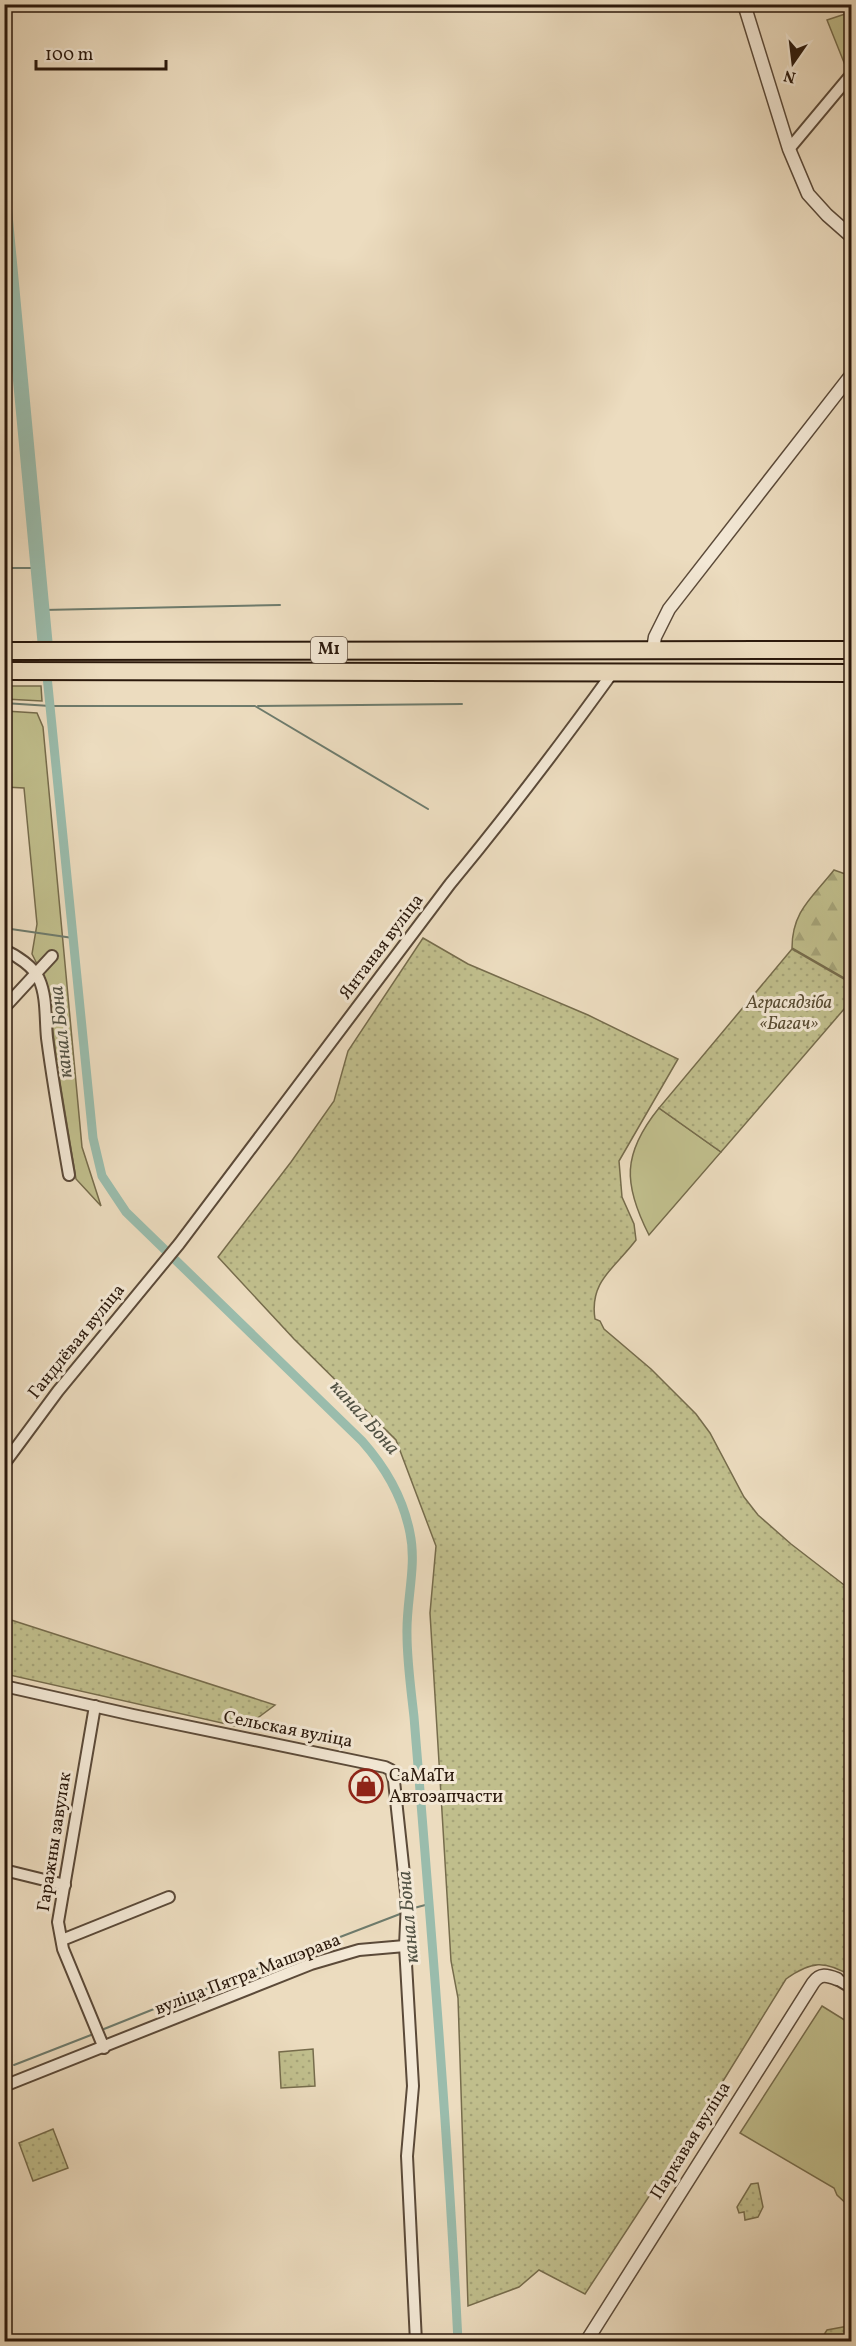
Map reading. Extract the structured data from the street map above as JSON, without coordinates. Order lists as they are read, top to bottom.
{
  "streets": {
    "highway": ["М1"],
    "street": [
      "Янтаная вуліца",
      "Гандлёвая вуліца",
      "Сельская вуліца",
      "Гаражны завулак",
      "вуліца Пятра Машэрава",
      "Паркавая вуліца"
    ]
  },
  "crossings": [
    ["М1", "Янтаная вуліца"],
    ["Янтаная вуліца", "Гандлёвая вуліца"],
    ["Сельская вуліца", "Гаражны завулак"],
    ["Сельская вуліца", "вуліца Пятра Машэрава"],
    ["Гаражны завулак", "вуліца Пятра Машэрава"]
  ],
  "water": ["канал Бона"],
  "parks": ["Аграсядзіба «Багач»"],
  "places": {
    "shop": ["СаМаТи Автоэапчасти"]
  },
  "scale_bar": "100 m",
  "north": "bottom"
}
